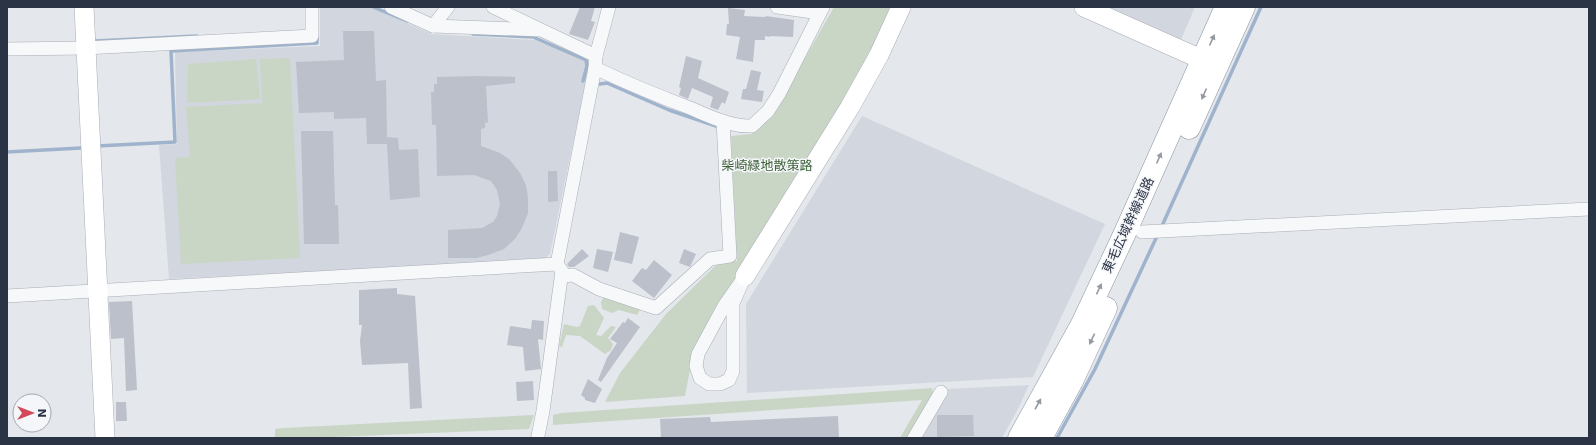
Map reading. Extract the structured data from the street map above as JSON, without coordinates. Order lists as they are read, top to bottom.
{
  "streets": {
    "highway": ["東毛広域幹線道路"]
  },
  "parks": ["柴崎緑地散策路"],
  "north": "right"
}
